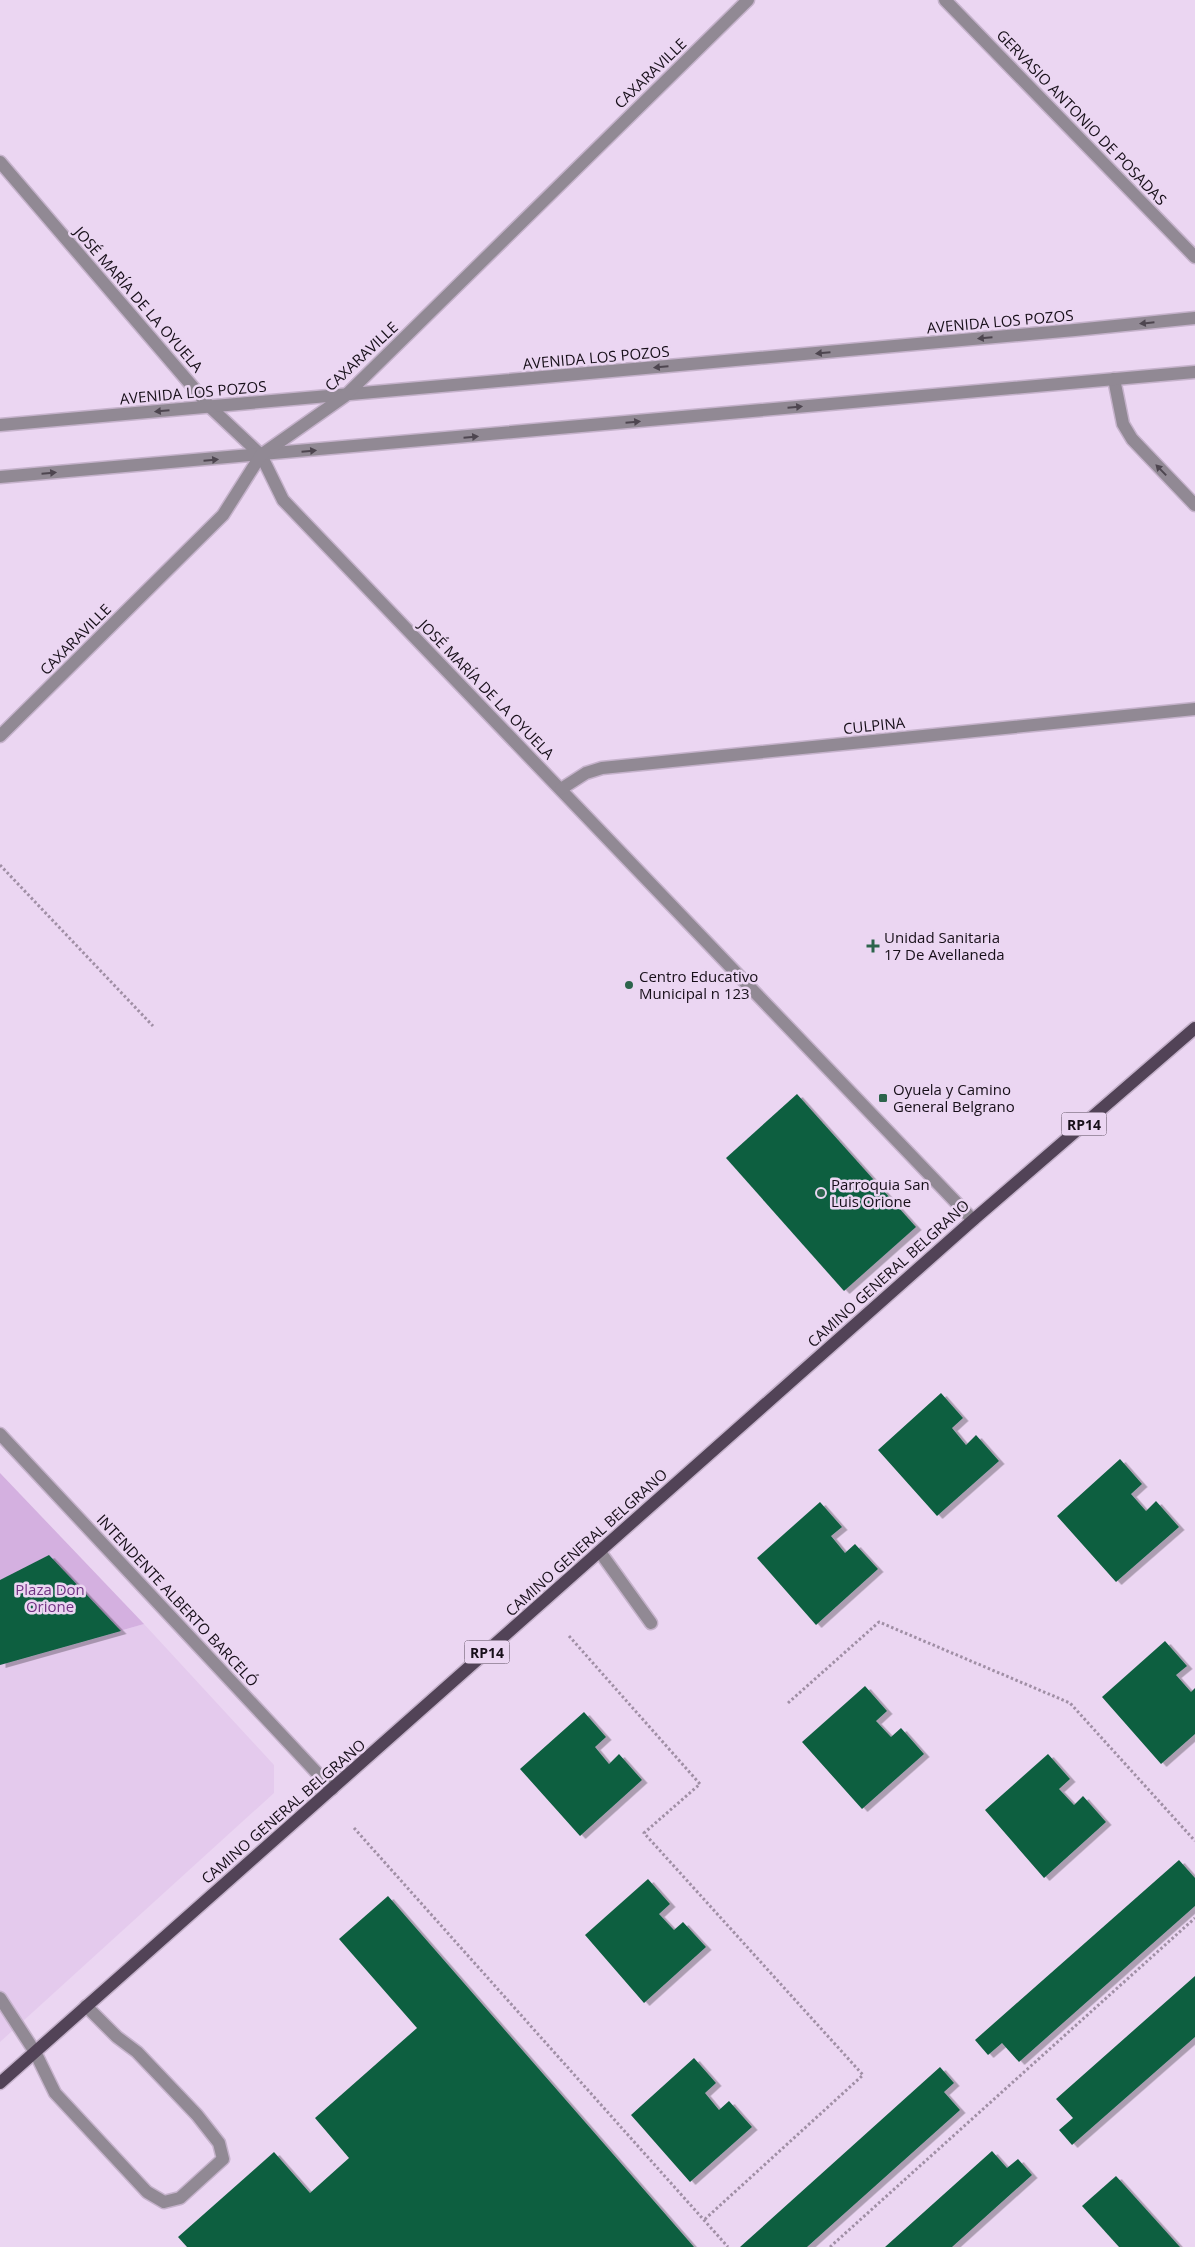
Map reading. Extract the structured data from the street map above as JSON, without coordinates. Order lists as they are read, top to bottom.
{
  "streets": {
    "main road": ["RP14", "CAMINO GENERAL BELGRANO"],
    "street": [
      "CAXARAVILLE",
      "GERVASIO ANTONIO DE POSADAS",
      "JOSÉ MARÍA DE LA OYUELA",
      "AVENIDA LOS POZOS",
      "CULPINA",
      "INTENDENTE ALBERTO BARCELÓ"
    ]
  },
  "crossings": [
    ["CAXARAVILLE", "JOSÉ MARÍA DE LA OYUELA"],
    ["CAXARAVILLE", "AVENIDA LOS POZOS"],
    ["JOSÉ MARÍA DE LA OYUELA", "AVENIDA LOS POZOS"],
    ["JOSÉ MARÍA DE LA OYUELA", "CULPINA"],
    ["JOSÉ MARÍA DE LA OYUELA", "CAMINO GENERAL BELGRANO"],
    ["CAMINO GENERAL BELGRANO", "INTENDENTE ALBERTO BARCELÓ"]
  ],
  "parks": ["Plaza Don Orione"],
  "places": {
    "health": ["Unidad Sanitaria 17 De Avellaneda"],
    "other": ["Centro Educativo Municipal n 123", "Parroquia San Luis Orione"],
    "transit": ["Oyuela y Camino General Belgrano"]
  }
}
